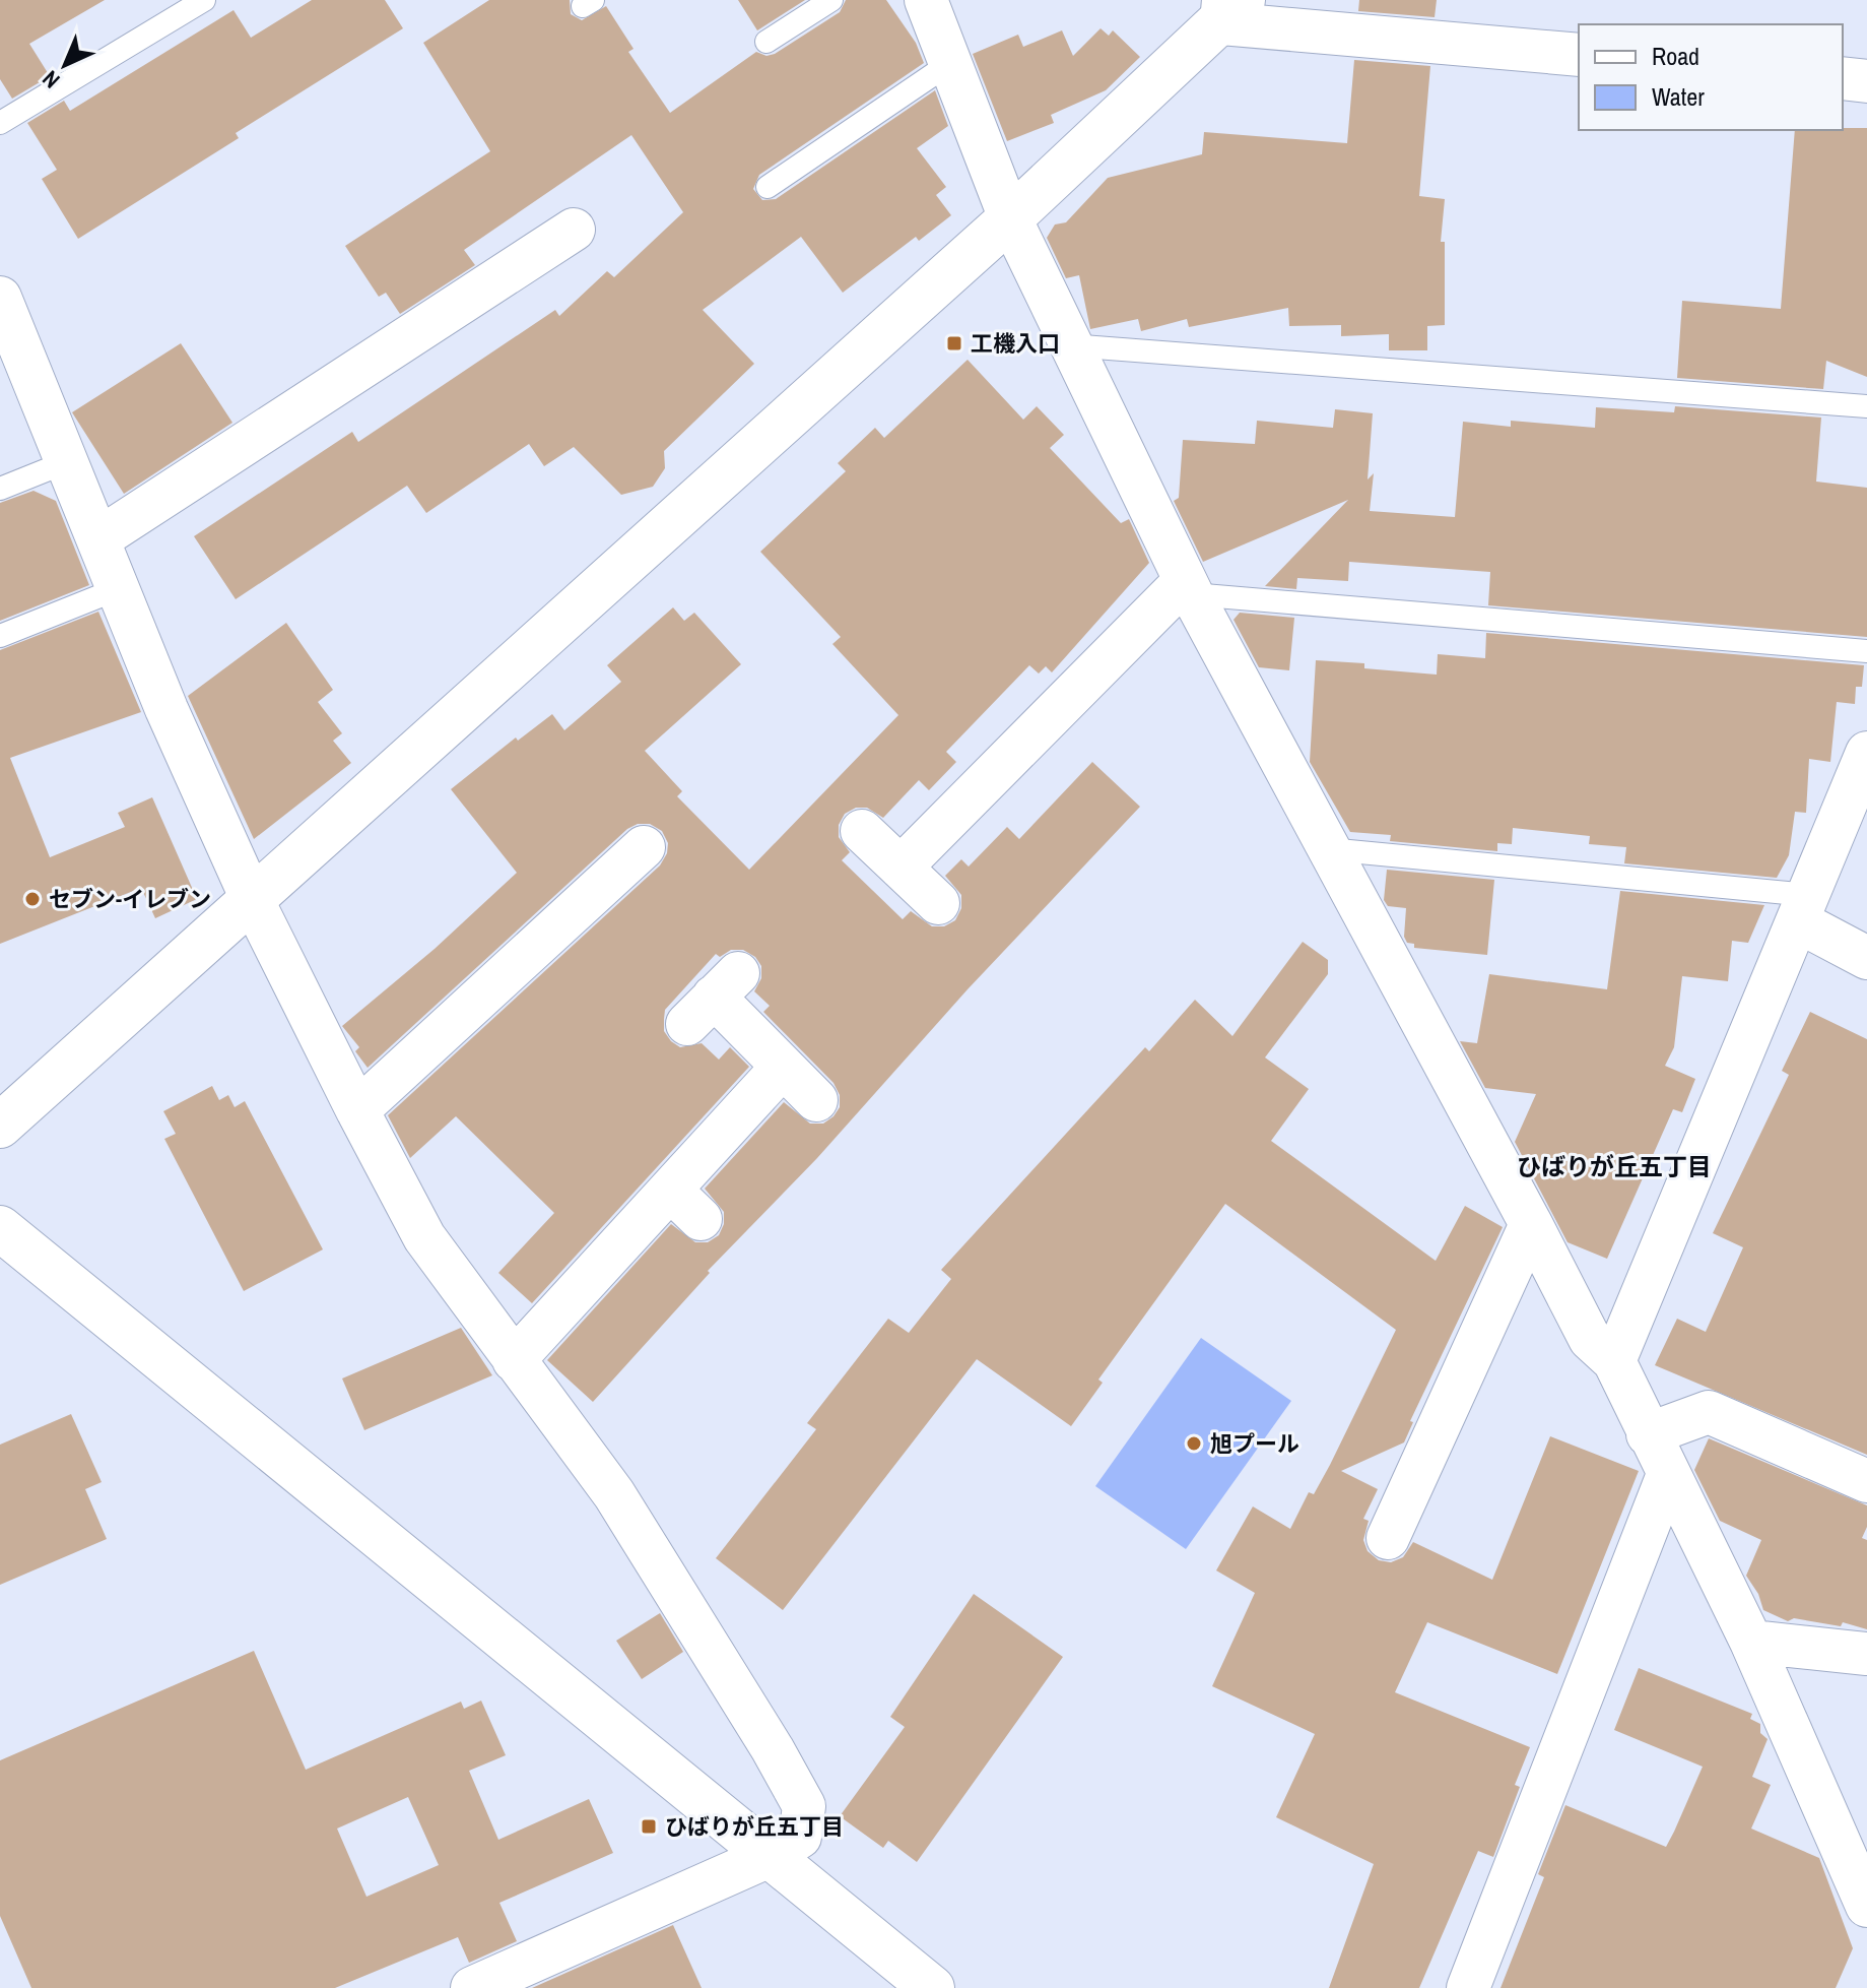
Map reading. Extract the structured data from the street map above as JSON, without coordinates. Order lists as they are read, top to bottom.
{
  "districts": ["ひばりが丘五丁目"],
  "places": {
    "transit": ["工機入口", "ひばりが丘五丁目"],
    "other": ["セブン-イレブン", "旭プール"]
  },
  "legend": ["Road", "Water"],
  "north": "bottom left"
}
